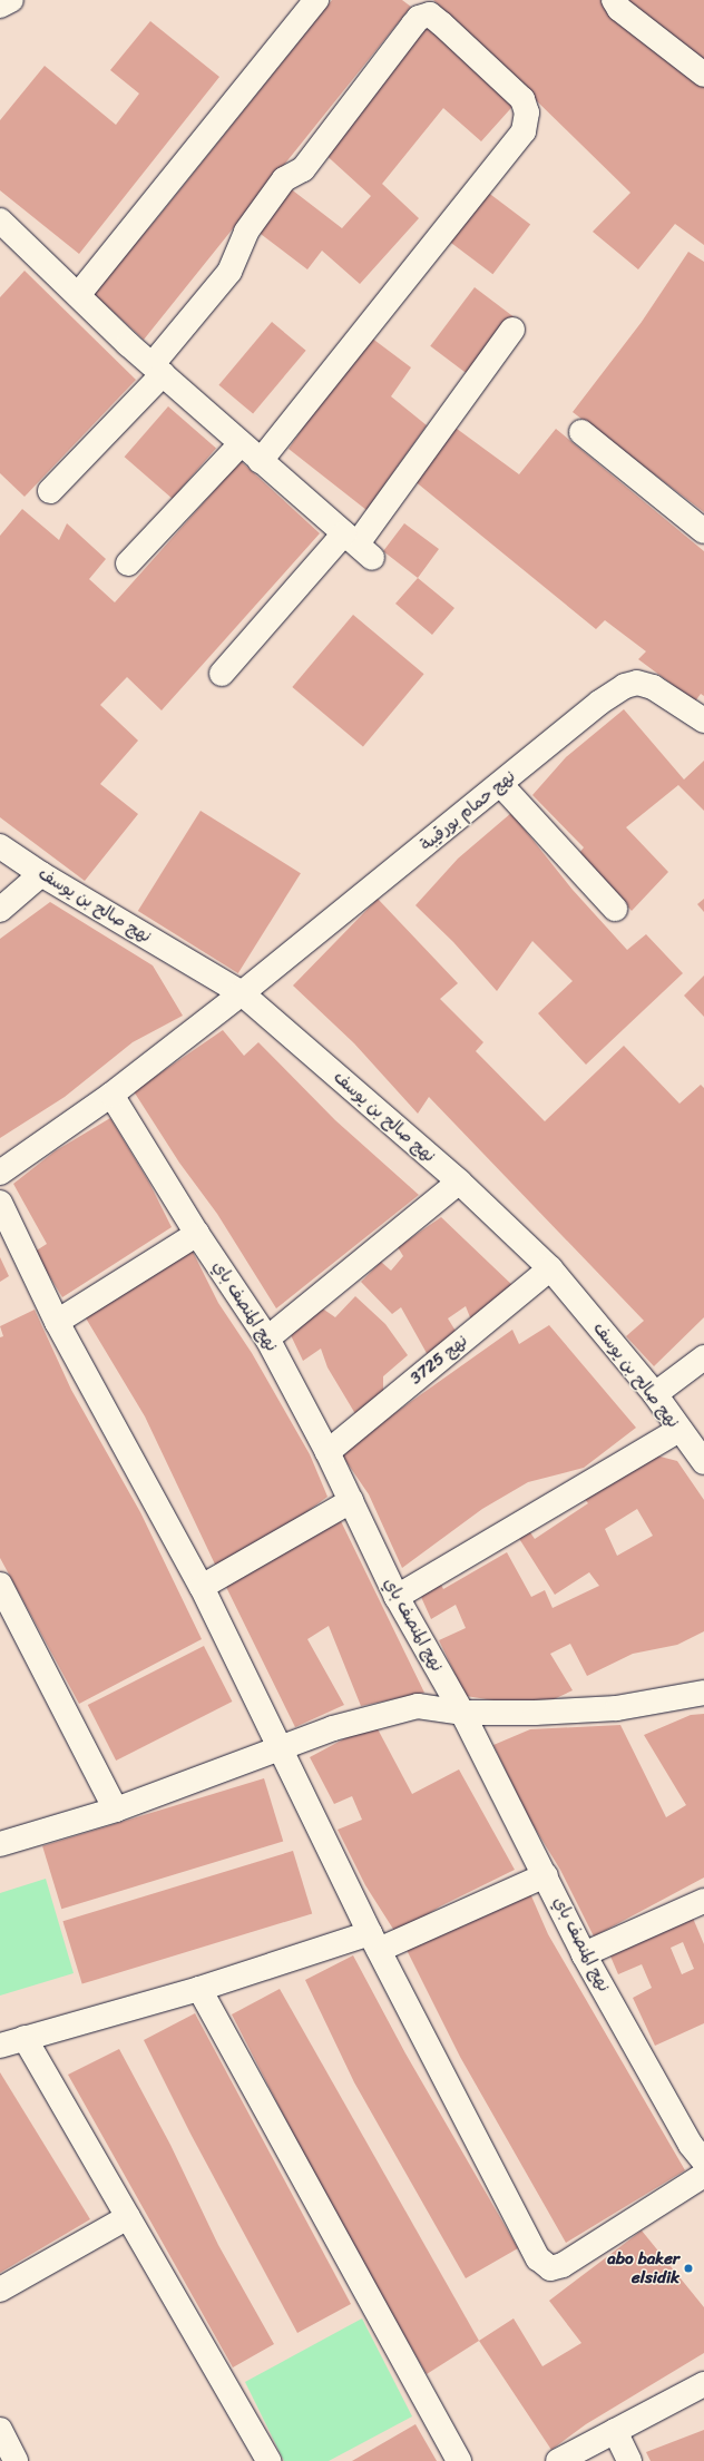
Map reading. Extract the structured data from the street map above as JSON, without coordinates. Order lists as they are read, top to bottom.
{
  "streets": {
    "street": [
      "نهج حمام بورقيبة",
      "نهج صالح بن يوسف",
      "نهج المنصف باي",
      "نهج 3725"
    ]
  },
  "crossings": [
    ["نهج حمام بورقيبة", "نهج صالح بن يوسف"],
    ["نهج حمام بورقيبة", "نهج المنصف باي"],
    ["نهج صالح بن يوسف", "نهج 3725"],
    ["نهج المنصف باي", "نهج 3725"]
  ],
  "places": ["abo baker elsidik"]
}
